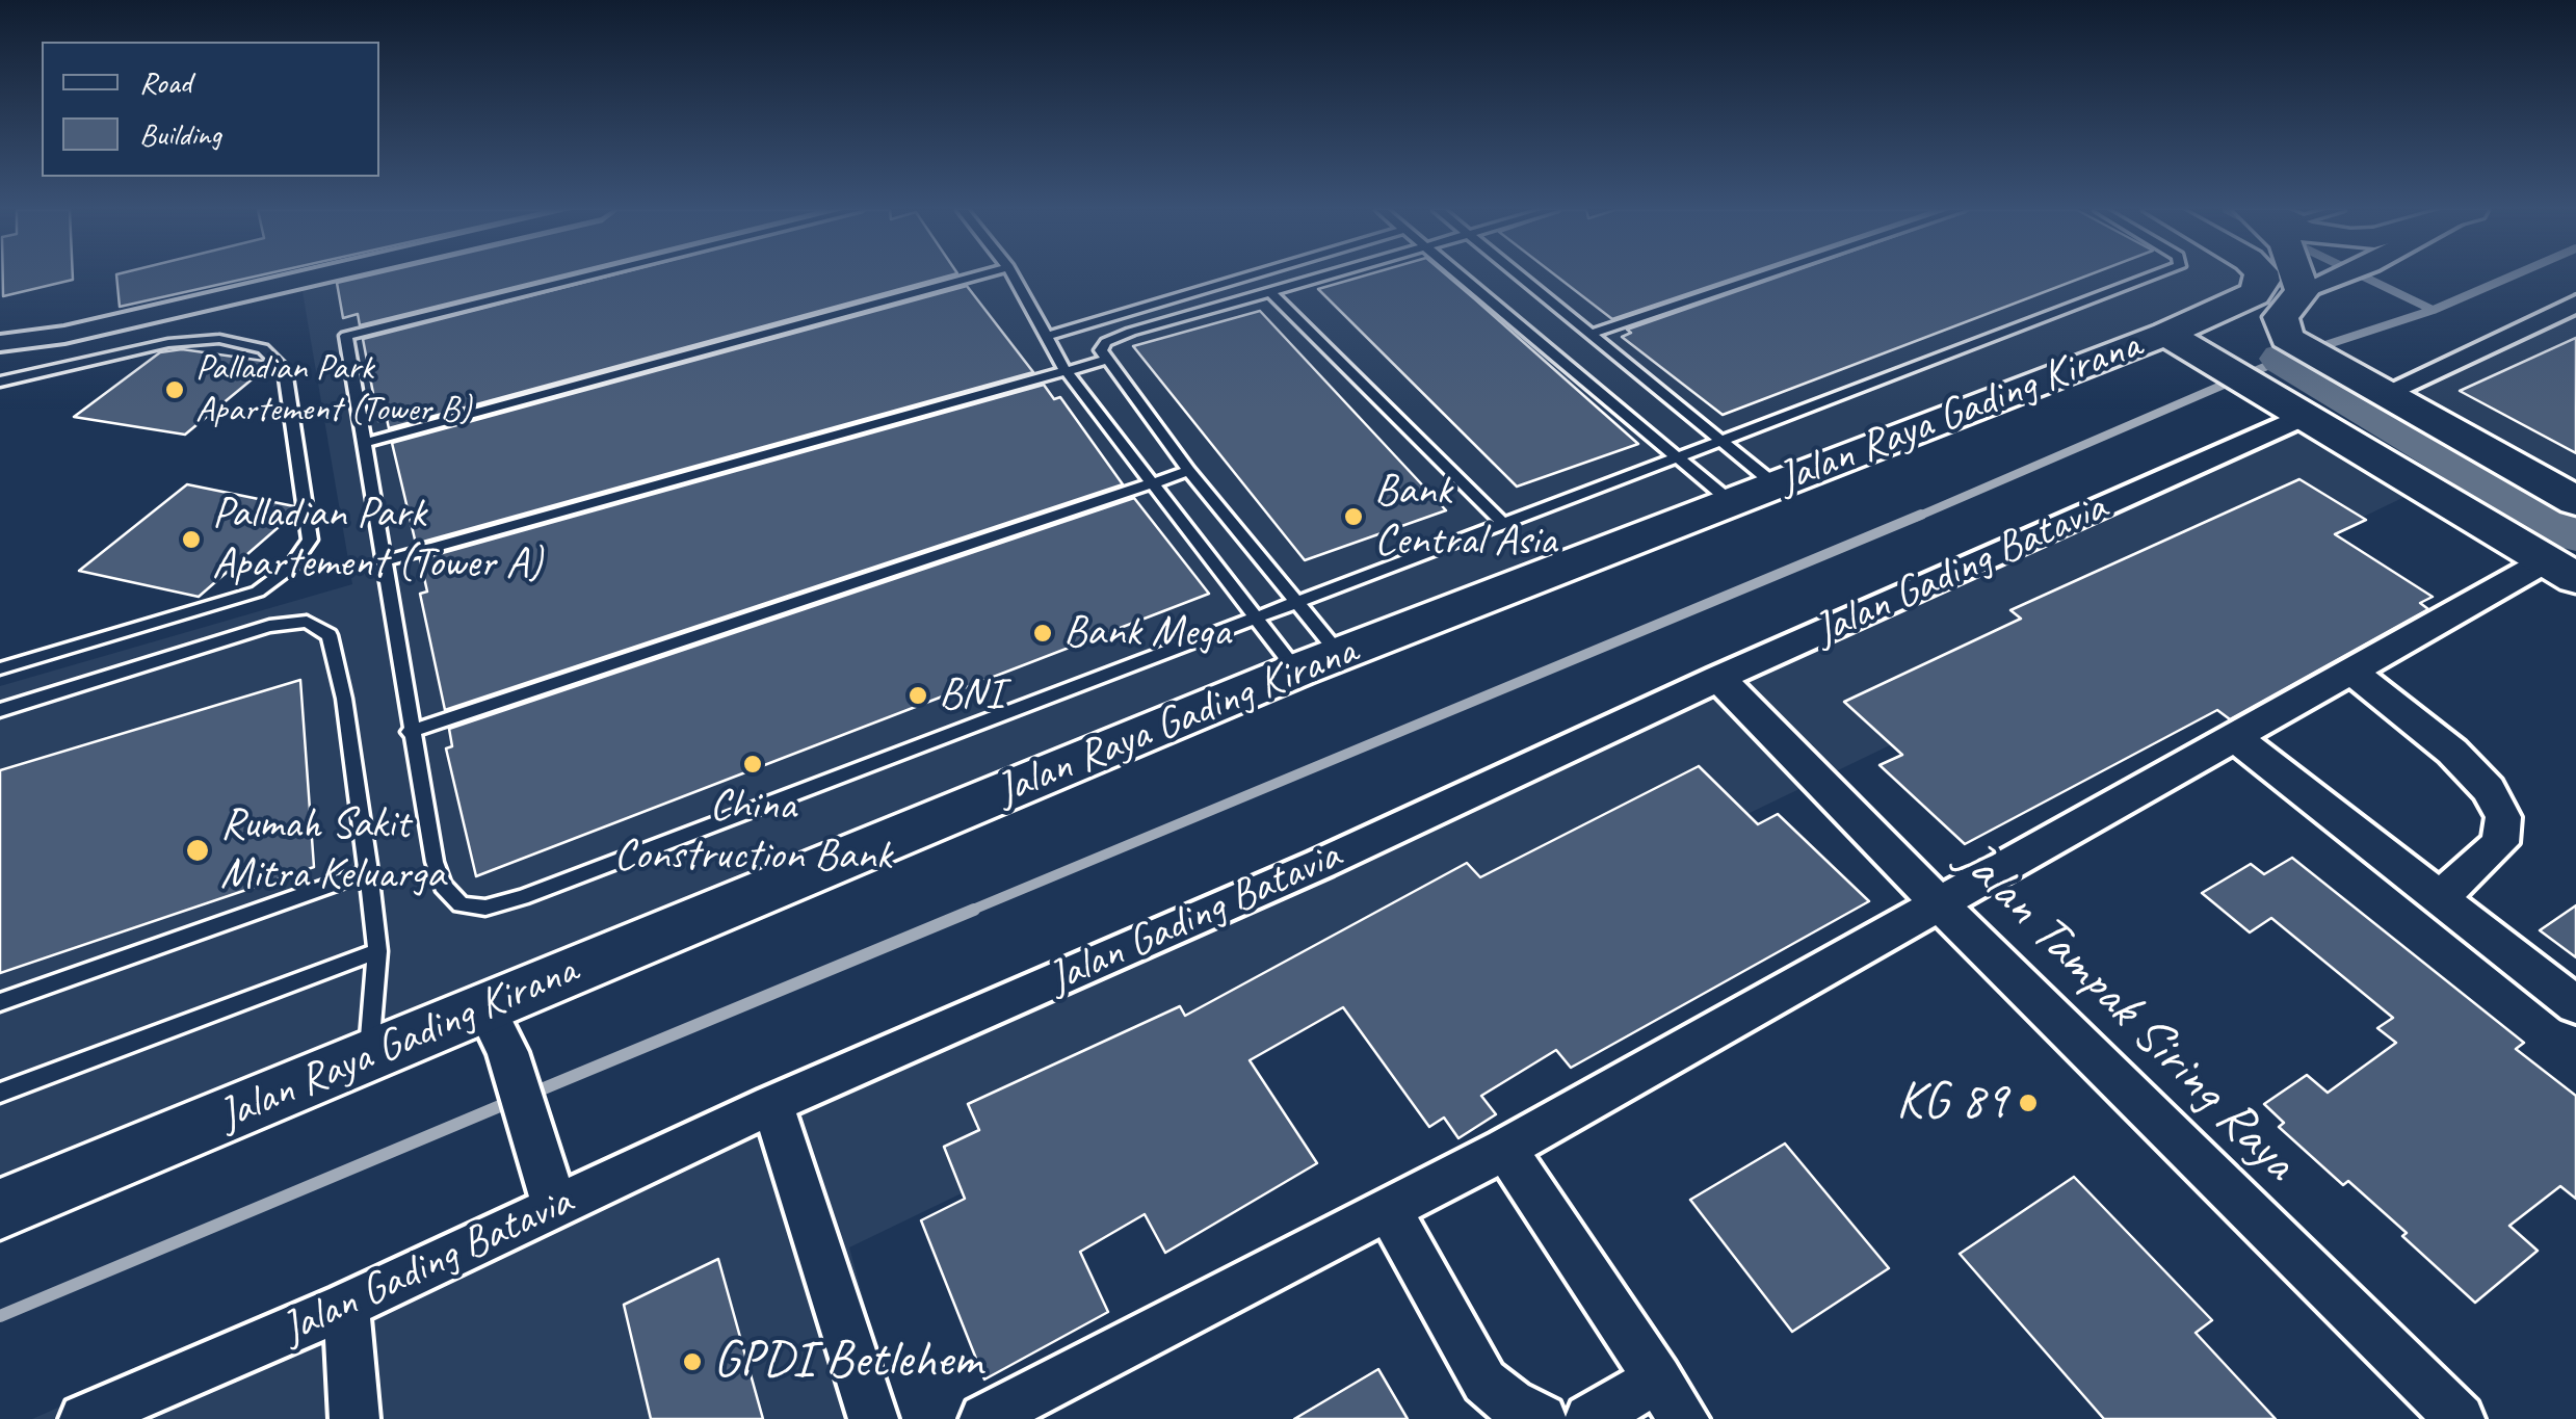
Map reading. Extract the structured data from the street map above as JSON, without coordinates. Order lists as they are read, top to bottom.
{
  "streets": {
    "street": ["Jalan Raya Gading Kirana", "Jalan Gading Batavia", "Jalan Tampak Siring Raya"]
  },
  "crossings": [
    ["Jalan Gading Batavia", "Jalan Tampak Siring Raya"]
  ],
  "places": [
    "Palladian Park Apartement (Tower B)",
    "Bank Central Asia",
    "Palladian Park Apartement (Tower A)",
    "Bank Mega",
    "BNI",
    "China Construction Bank",
    "Rumah Sakit Mitra Keluarga",
    "KG 89",
    "GPDI Betlehem"
  ],
  "legend": ["Road", "Building"]
}
